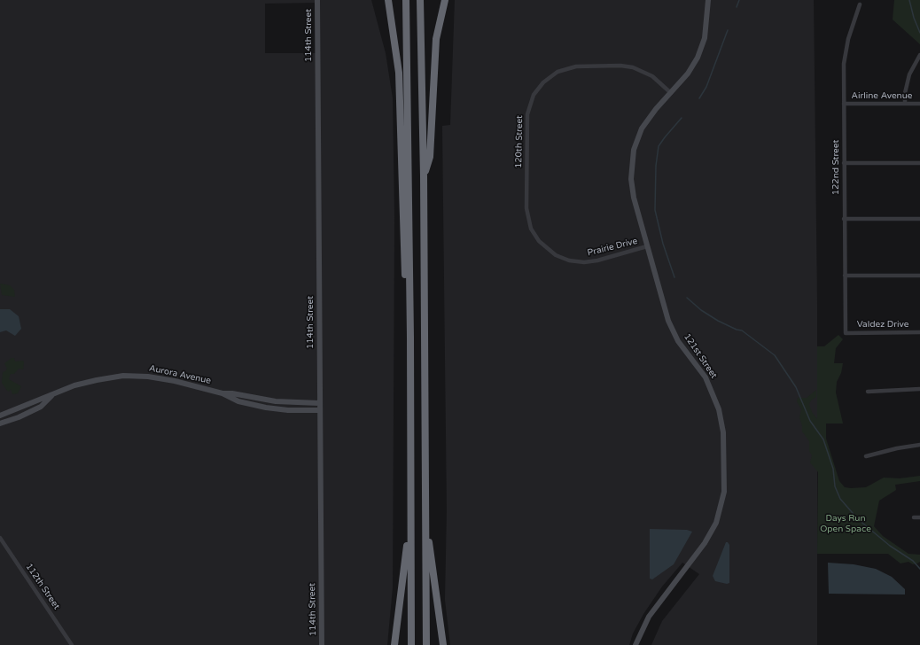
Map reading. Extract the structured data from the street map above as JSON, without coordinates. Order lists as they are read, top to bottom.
{
  "streets": {
    "street": [
      "114th Street",
      "Airline Avenue",
      "120th Street",
      "122nd Street",
      "Prairie Drive",
      "Valdez Drive",
      "121st Street",
      "Aurora Avenue",
      "112th Street"
    ]
  },
  "crossings": [
    ["114th Street", "Aurora Avenue"],
    ["Airline Avenue", "122nd Street"],
    ["120th Street", "Prairie Drive"],
    ["120th Street", "121st Street"],
    ["122nd Street", "Valdez Drive"],
    ["Prairie Drive", "121st Street"]
  ],
  "parks": ["Days Run Open Space"]
}
